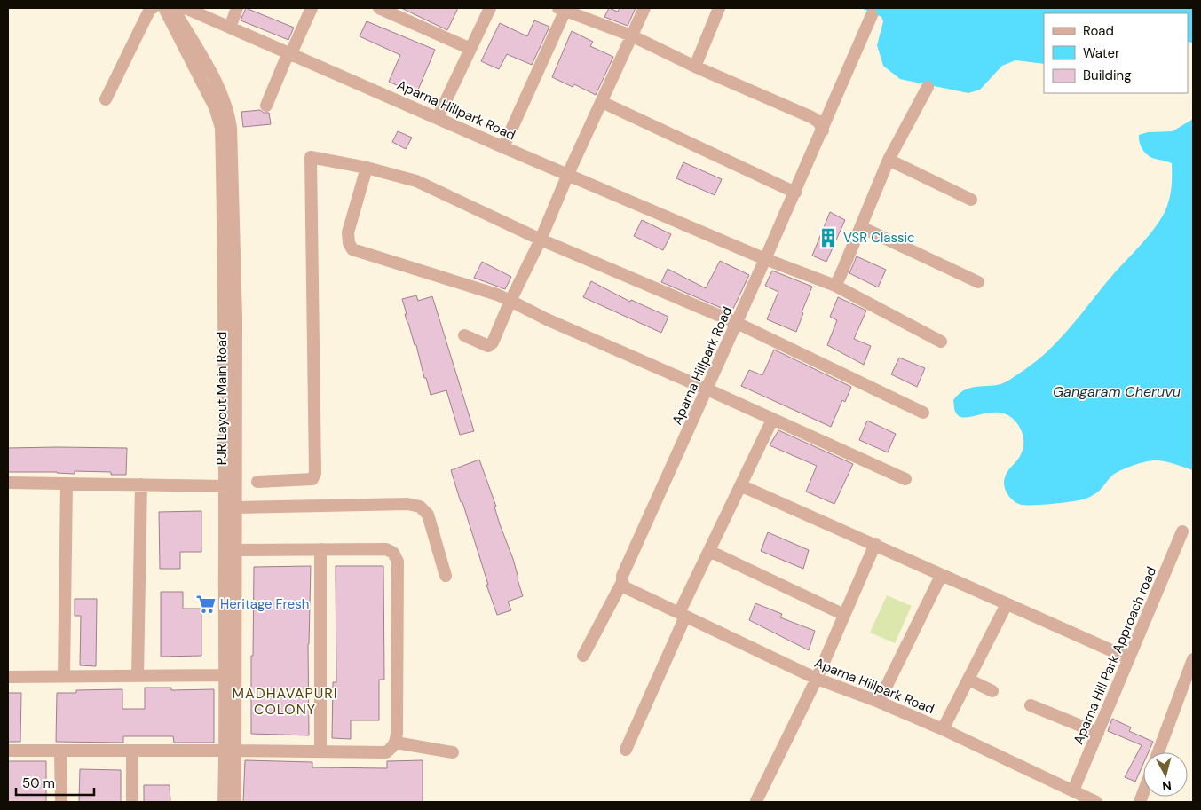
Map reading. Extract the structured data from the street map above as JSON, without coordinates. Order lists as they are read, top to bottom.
{
  "streets": {
    "street": ["Aparna Hillpark Road", "PJR Layout Main Road", "Aparna Hill Park Approach road"]
  },
  "crossings": [
    ["Aparna Hillpark Road", "Aparna Hill Park Approach road"]
  ],
  "districts": ["MADHAVAPURI COLONY"],
  "water": ["Gangaram Cheruvu"],
  "places": {
    "building": ["VSR Classic"],
    "supermarket": ["Heritage Fresh"]
  },
  "legend": ["Road", "Water", "Building"],
  "scale_bar": "50 m",
  "north": "bottom"
}
